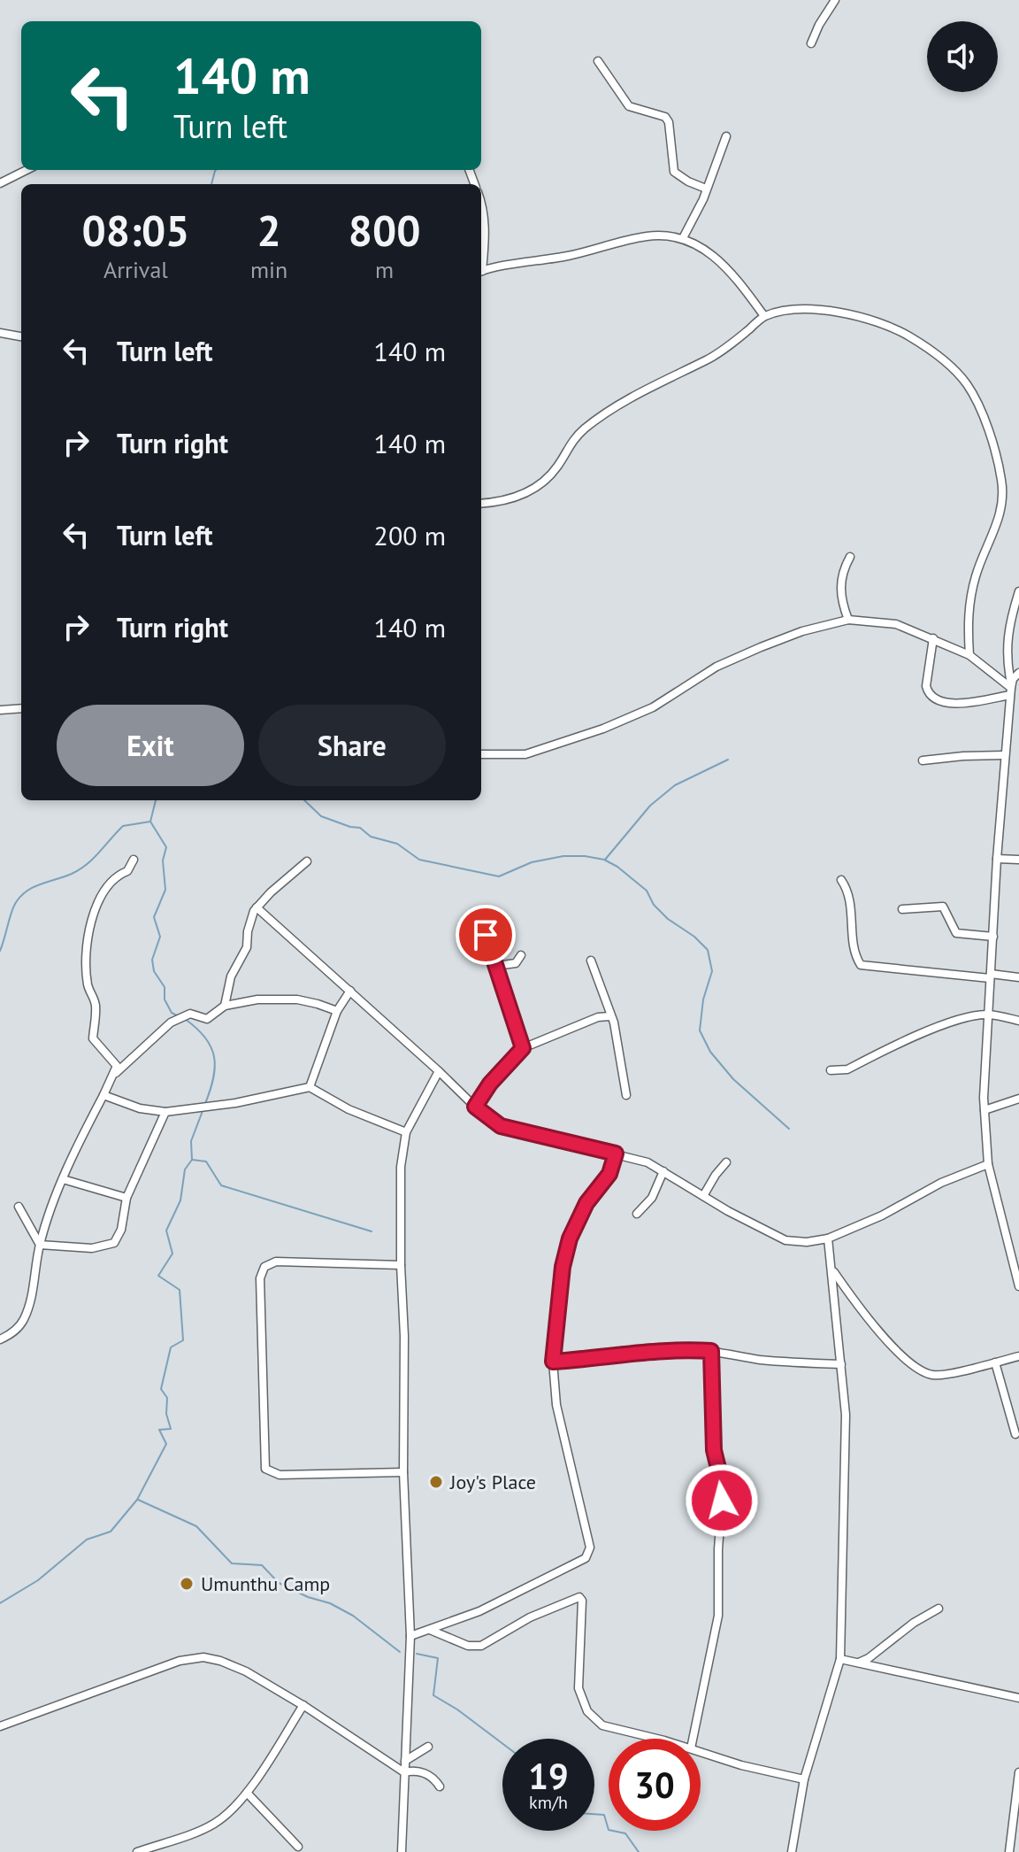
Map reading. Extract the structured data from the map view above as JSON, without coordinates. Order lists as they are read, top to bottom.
{
  "places": ["Joy's Place", "Umunthu Camp"],
  "page": {
    "turn": ["140 m", "Turn left"],
    "eta": [
      "08:05",
      "Arrival",
      "2",
      "min",
      "800",
      "m"
    ],
    "list": [
      {
        "name": "Turn left",
        "value": "140 m"
      },
      {
        "name": "Turn right",
        "value": "140 m"
      },
      {
        "name": "Turn left",
        "value": "200 m"
      },
      {
        "name": "Turn right",
        "value": "140 m"
      }
    ],
    "buttons": ["Exit", "Share"],
    "speed": "19 km/h",
    "limit": "30"
  }
}
